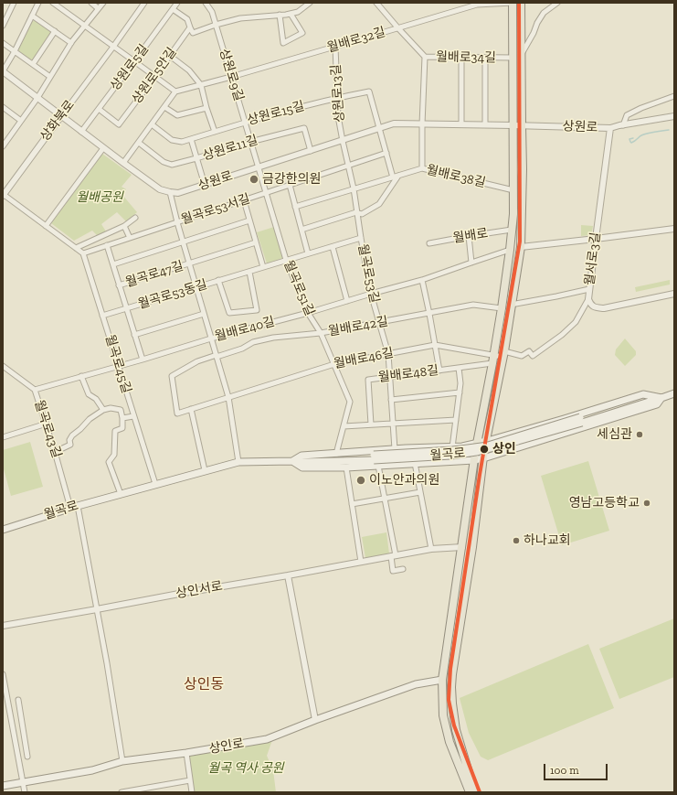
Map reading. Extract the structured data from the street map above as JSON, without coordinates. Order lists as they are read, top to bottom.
{
  "streets": {
    "main road": ["월곡로", "상인로"],
    "street": [
      "월배로32길",
      "월배로34길",
      "상원로5길",
      "상원로9길",
      "상원로5안길",
      "상원로13길",
      "상원로15길",
      "상화북로",
      "상원로",
      "상원로11길",
      "월배로38길",
      "월곡로53서길",
      "월배로",
      "월서로3길",
      "월곡로53길",
      "월곡로47길",
      "월곡로51길",
      "월곡로53동길",
      "월배로42길",
      "월배로40길",
      "월배로46길",
      "월곡로45길",
      "월배로48길",
      "월곡로43길",
      "상인서로"
    ]
  },
  "crossings": [
    ["월배로32길", "월배로34길"],
    ["월배로32길", "상원로9길"],
    ["월배로32길", "상원로13길"],
    ["상원로5길", "상원로5안길"],
    ["상원로9길", "상원로15길"],
    ["상원로9길", "상원로"],
    ["상원로9길", "상원로11길"],
    ["상원로9길", "월곡로51길"],
    ["상원로13길", "상원로15길"],
    ["상원로13길", "상원로"],
    ["상원로13길", "월곡로53길"],
    ["상원로15길", "상원로"],
    ["상원로", "상원로11길"],
    ["상원로", "월서로3길"],
    ["상원로", "월곡로53길"],
    ["상원로", "월곡로47길"],
    ["상원로", "월곡로51길"],
    ["월배로38길", "월곡로53길"],
    ["월곡로53서길", "월곡로53길"],
    ["월곡로53서길", "월곡로47길"],
    ["월곡로53서길", "월곡로51길"],
    ["월곡로53서길", "월곡로53동길"],
    ["월곡로53서길", "월곡로45길"],
    ["월서로3길", "월배로46길"],
    ["월곡로53길", "월곡로53동길"],
    ["월곡로53길", "월배로42길"],
    ["월곡로53길", "월배로40길"],
    ["월곡로53길", "월배로46길"],
    ["월곡로53길", "월배로48길"],
    ["월곡로47길", "월곡로53동길"],
    ["월곡로47길", "월배로42길"],
    ["월곡로47길", "월배로40길"],
    ["월곡로47길", "월배로46길"],
    ["월곡로47길", "월곡로"],
    ["월곡로51길", "월곡로53동길"],
    ["월곡로51길", "월배로42길"],
    ["월곡로51길", "월배로40길"],
    ["월곡로51길", "월배로46길"],
    ["월곡로53동길", "월곡로45길"],
    ["월배로40길", "월곡로45길"],
    ["월배로40길", "월곡로43길"],
    ["월곡로45길", "월곡로"],
    ["월배로48길", "월곡로"],
    ["월곡로43길", "월곡로"],
    ["월곡로", "상인서로"]
  ],
  "districts": ["상인동"],
  "parks": ["월배공원", "월곡 역사 공원"],
  "places": [
    "금강한의원",
    "세심관",
    "상인",
    "이노안과의원",
    "영남고등학교",
    "하나교회"
  ],
  "scale_bar": "100 m"
}
